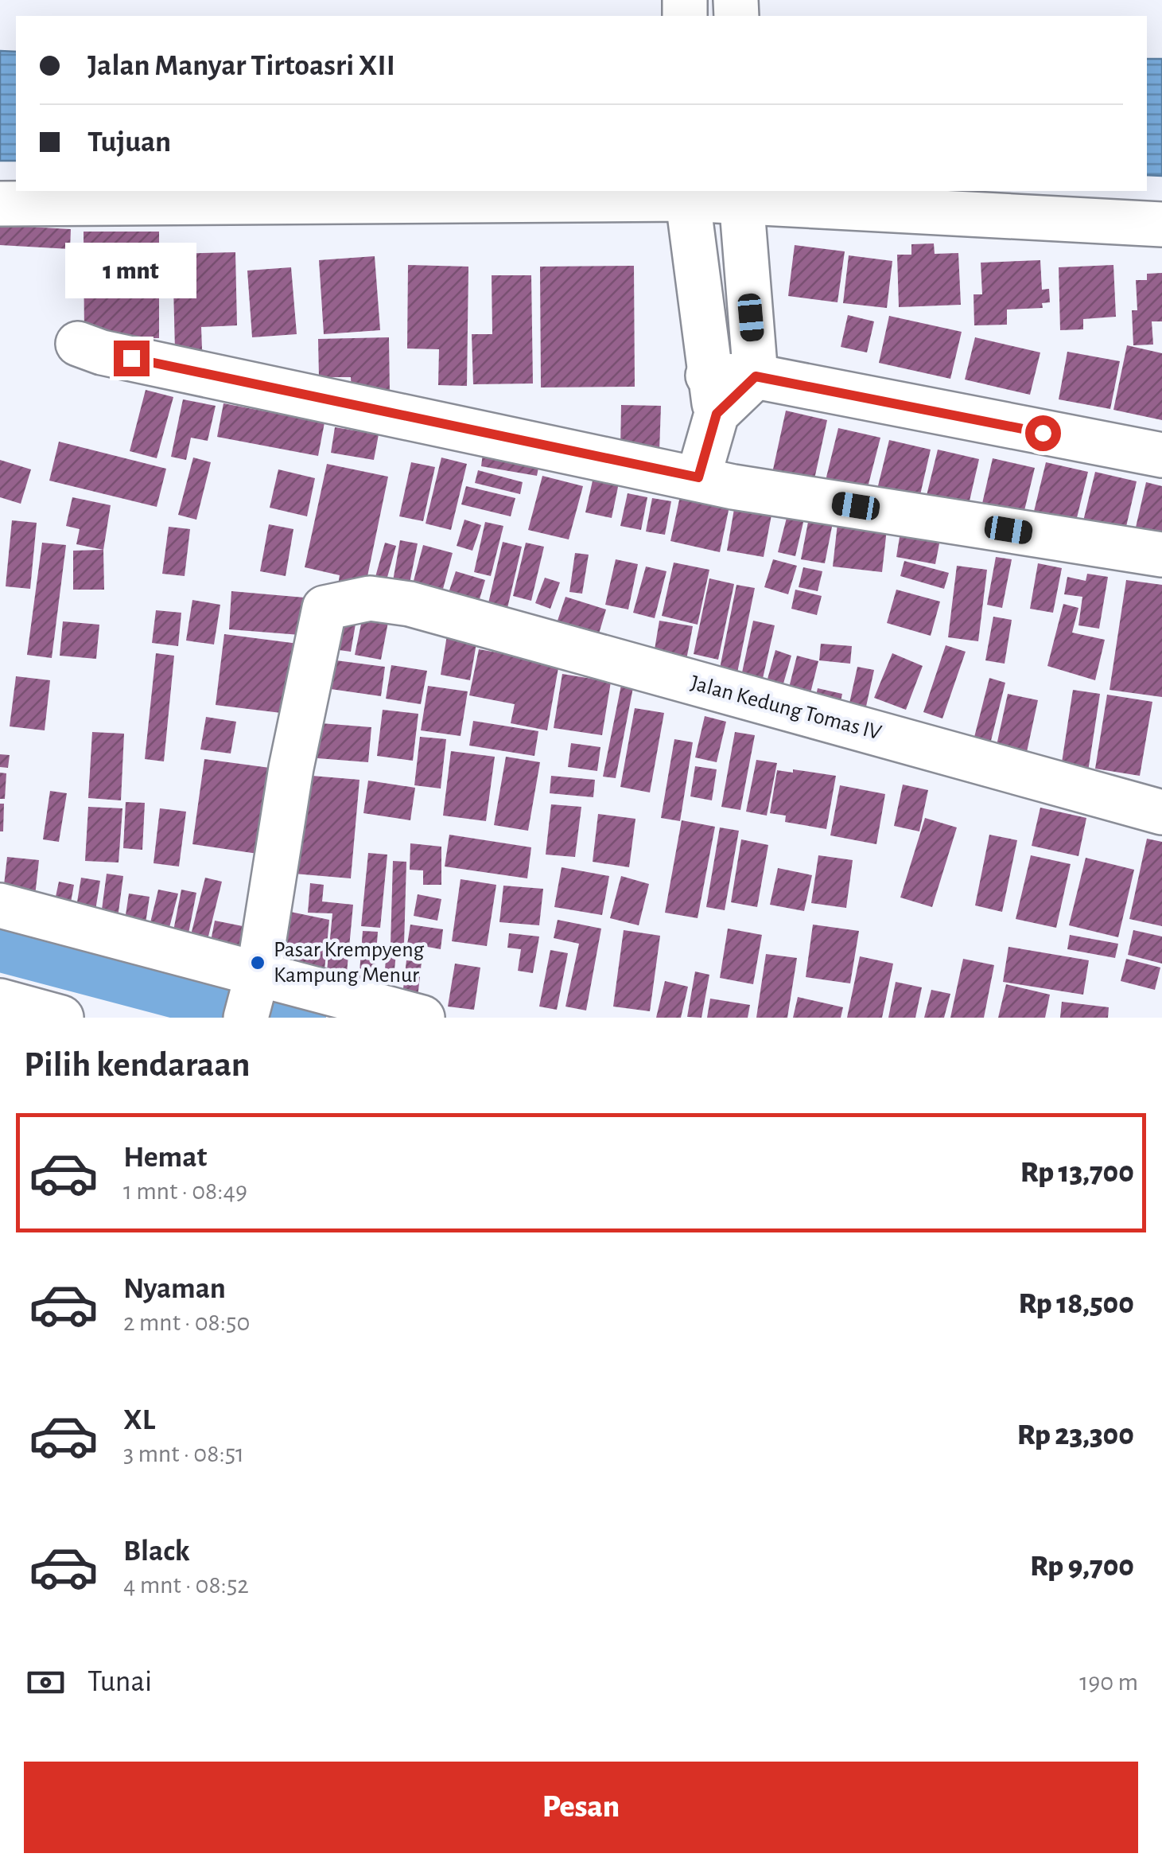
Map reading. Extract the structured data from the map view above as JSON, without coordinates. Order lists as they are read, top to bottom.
{
  "streets": {
    "street": ["Jalan Kedung Tomas IV"]
  },
  "places": ["Pasar Krempyeng Kampung Menur"],
  "page": {
    "banner": ["Jalan Manyar Tirtoasri XII", "Tujuan"],
    "bubble": "1 mnt",
    "heading": "Pilih kendaraan",
    "list": [
      {
        "name": "Hemat",
        "note": "1 mnt · 08:49",
        "value": "Rp 13,700"
      },
      {
        "name": "Nyaman",
        "note": "2 mnt · 08:50",
        "value": "Rp 18,500"
      },
      {
        "name": "XL",
        "note": "3 mnt · 08:51",
        "value": "Rp 23,300"
      },
      {
        "name": "Black",
        "note": "4 mnt · 08:52",
        "value": "Rp 9,700"
      }
    ],
    "pay": ["Tunai", "190 m"],
    "buttons": "Pesan"
  }
}
